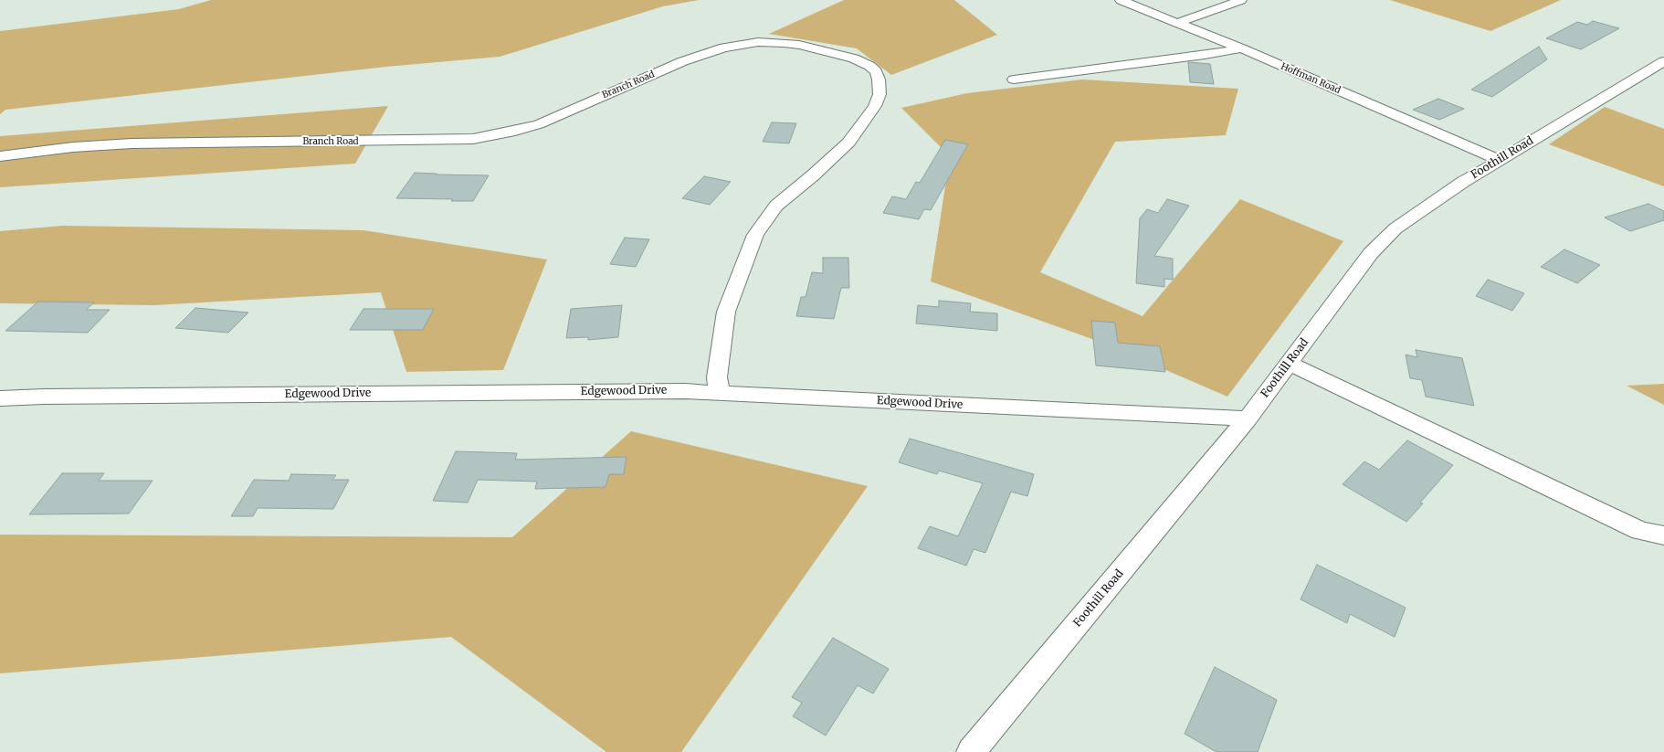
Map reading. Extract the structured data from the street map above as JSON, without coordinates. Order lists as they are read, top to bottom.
{
  "streets": {
    "street": [
      "Hoffman Road",
      "Branch Road",
      "Foothill Road",
      "Edgewood Drive"
    ]
  },
  "crossings": [
    ["Hoffman Road", "Foothill Road"],
    ["Branch Road", "Edgewood Drive"],
    ["Foothill Road", "Edgewood Drive"]
  ]
}
